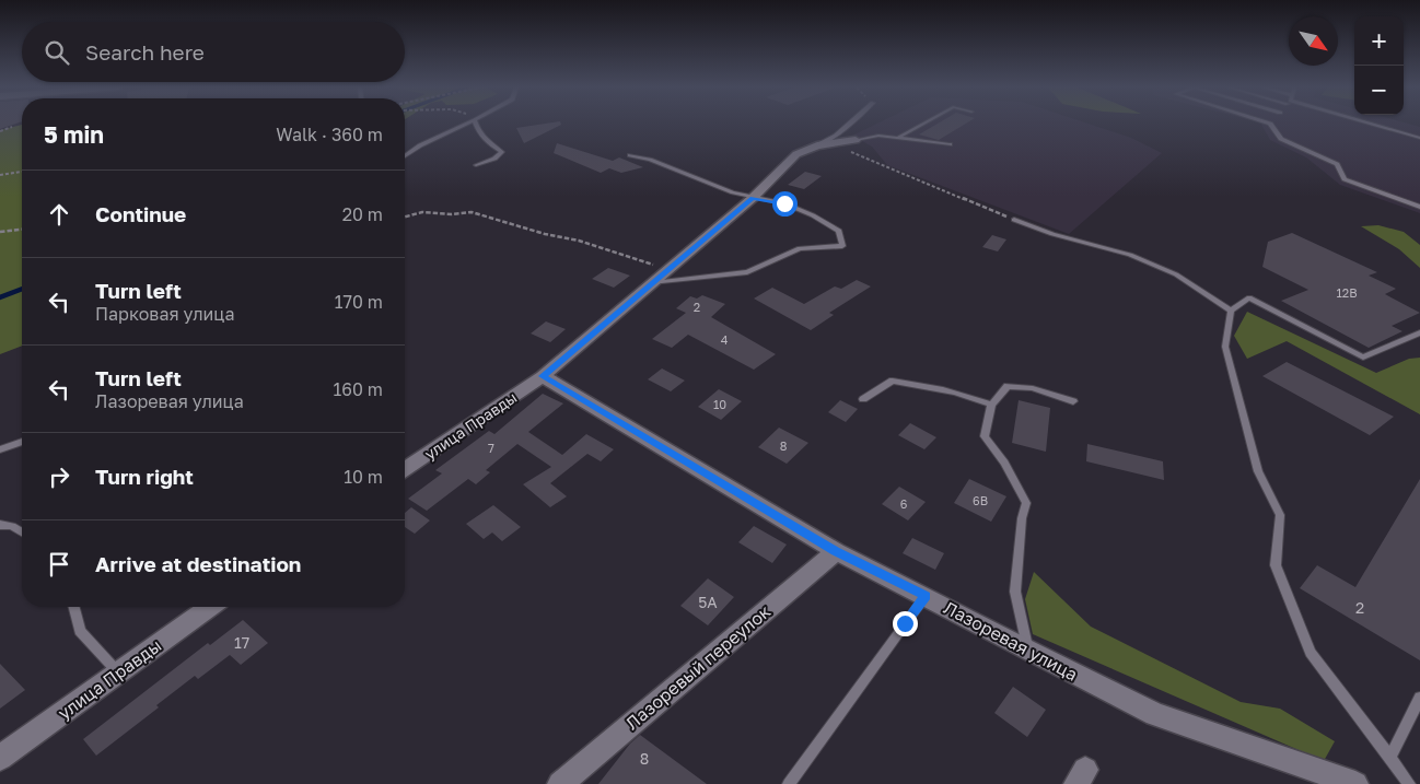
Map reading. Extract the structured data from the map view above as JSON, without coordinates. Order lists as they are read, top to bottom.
{
  "streets": {
    "street": ["улица Правды", "Лазоревая улица", "Лазоревый переулок"]
  },
  "crossings": [
    ["улица Правды", "Лазоревая улица"],
    ["Лазоревая улица", "Лазоревый переулок"]
  ],
  "house_numbers": [
    "12В",
    "2",
    "4",
    "10",
    "8",
    "7",
    "6В",
    "6",
    "5А",
    "2",
    "17",
    "8"
  ],
  "north": "bottom right",
  "page": {
    "map_buttons": ["+", "−"],
    "search": "Search here",
    "heading": ["5 min", "Walk · 360 m"],
    "list": [
      ["Continue", "20 m"],
      ["Turn left", "Парковая улица", "170 m"],
      ["Turn left", "Лазоревая улица", "160 m"],
      ["Turn right", "10 m"],
      "Arrive at destination"
    ]
  }
}
